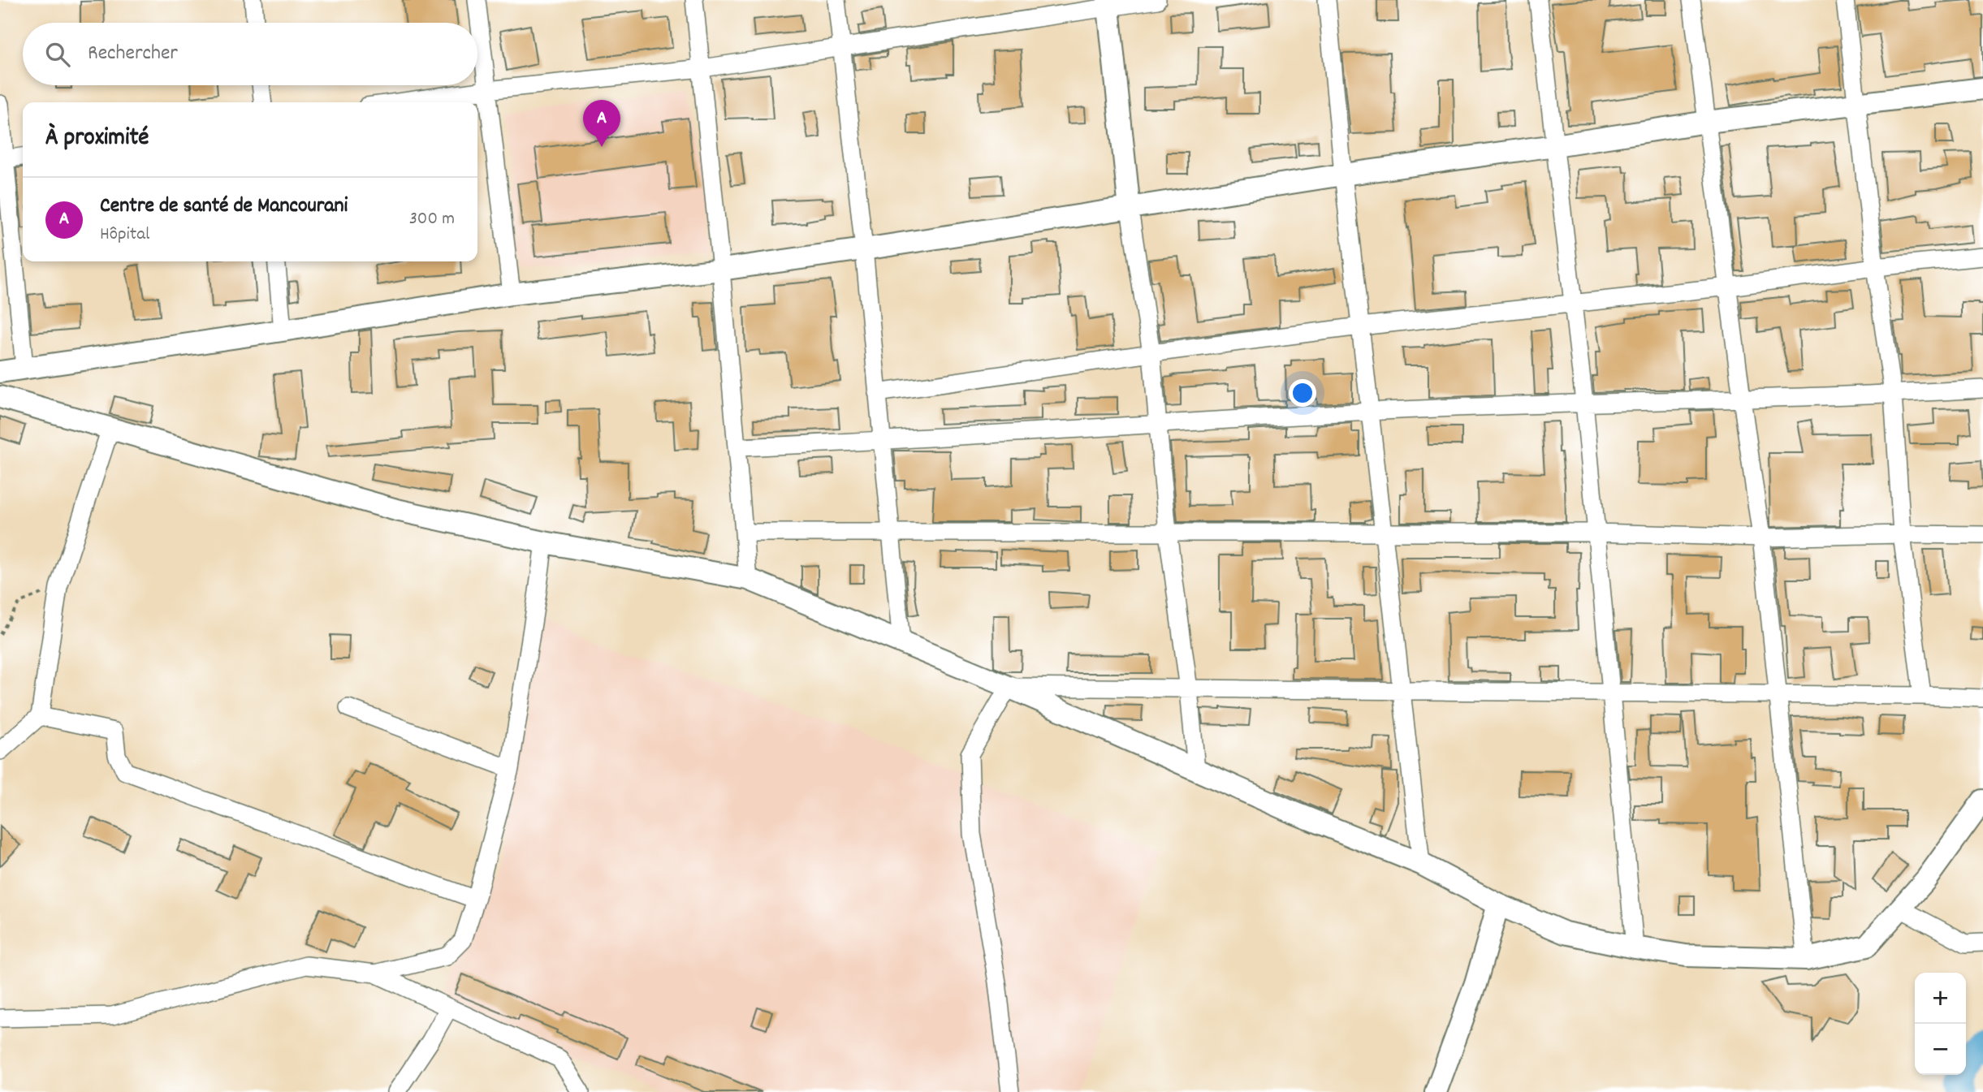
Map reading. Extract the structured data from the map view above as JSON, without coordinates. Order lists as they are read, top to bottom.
{
  "page": {
    "search": "Rechercher",
    "pins": "A",
    "heading": "À proximité",
    "list": [
      {
        "mark": "A",
        "name": "Centre de santé de Mancourani",
        "note": "Hôpital",
        "value": "300 m"
      }
    ],
    "map_buttons": ["+", "−"]
  }
}
